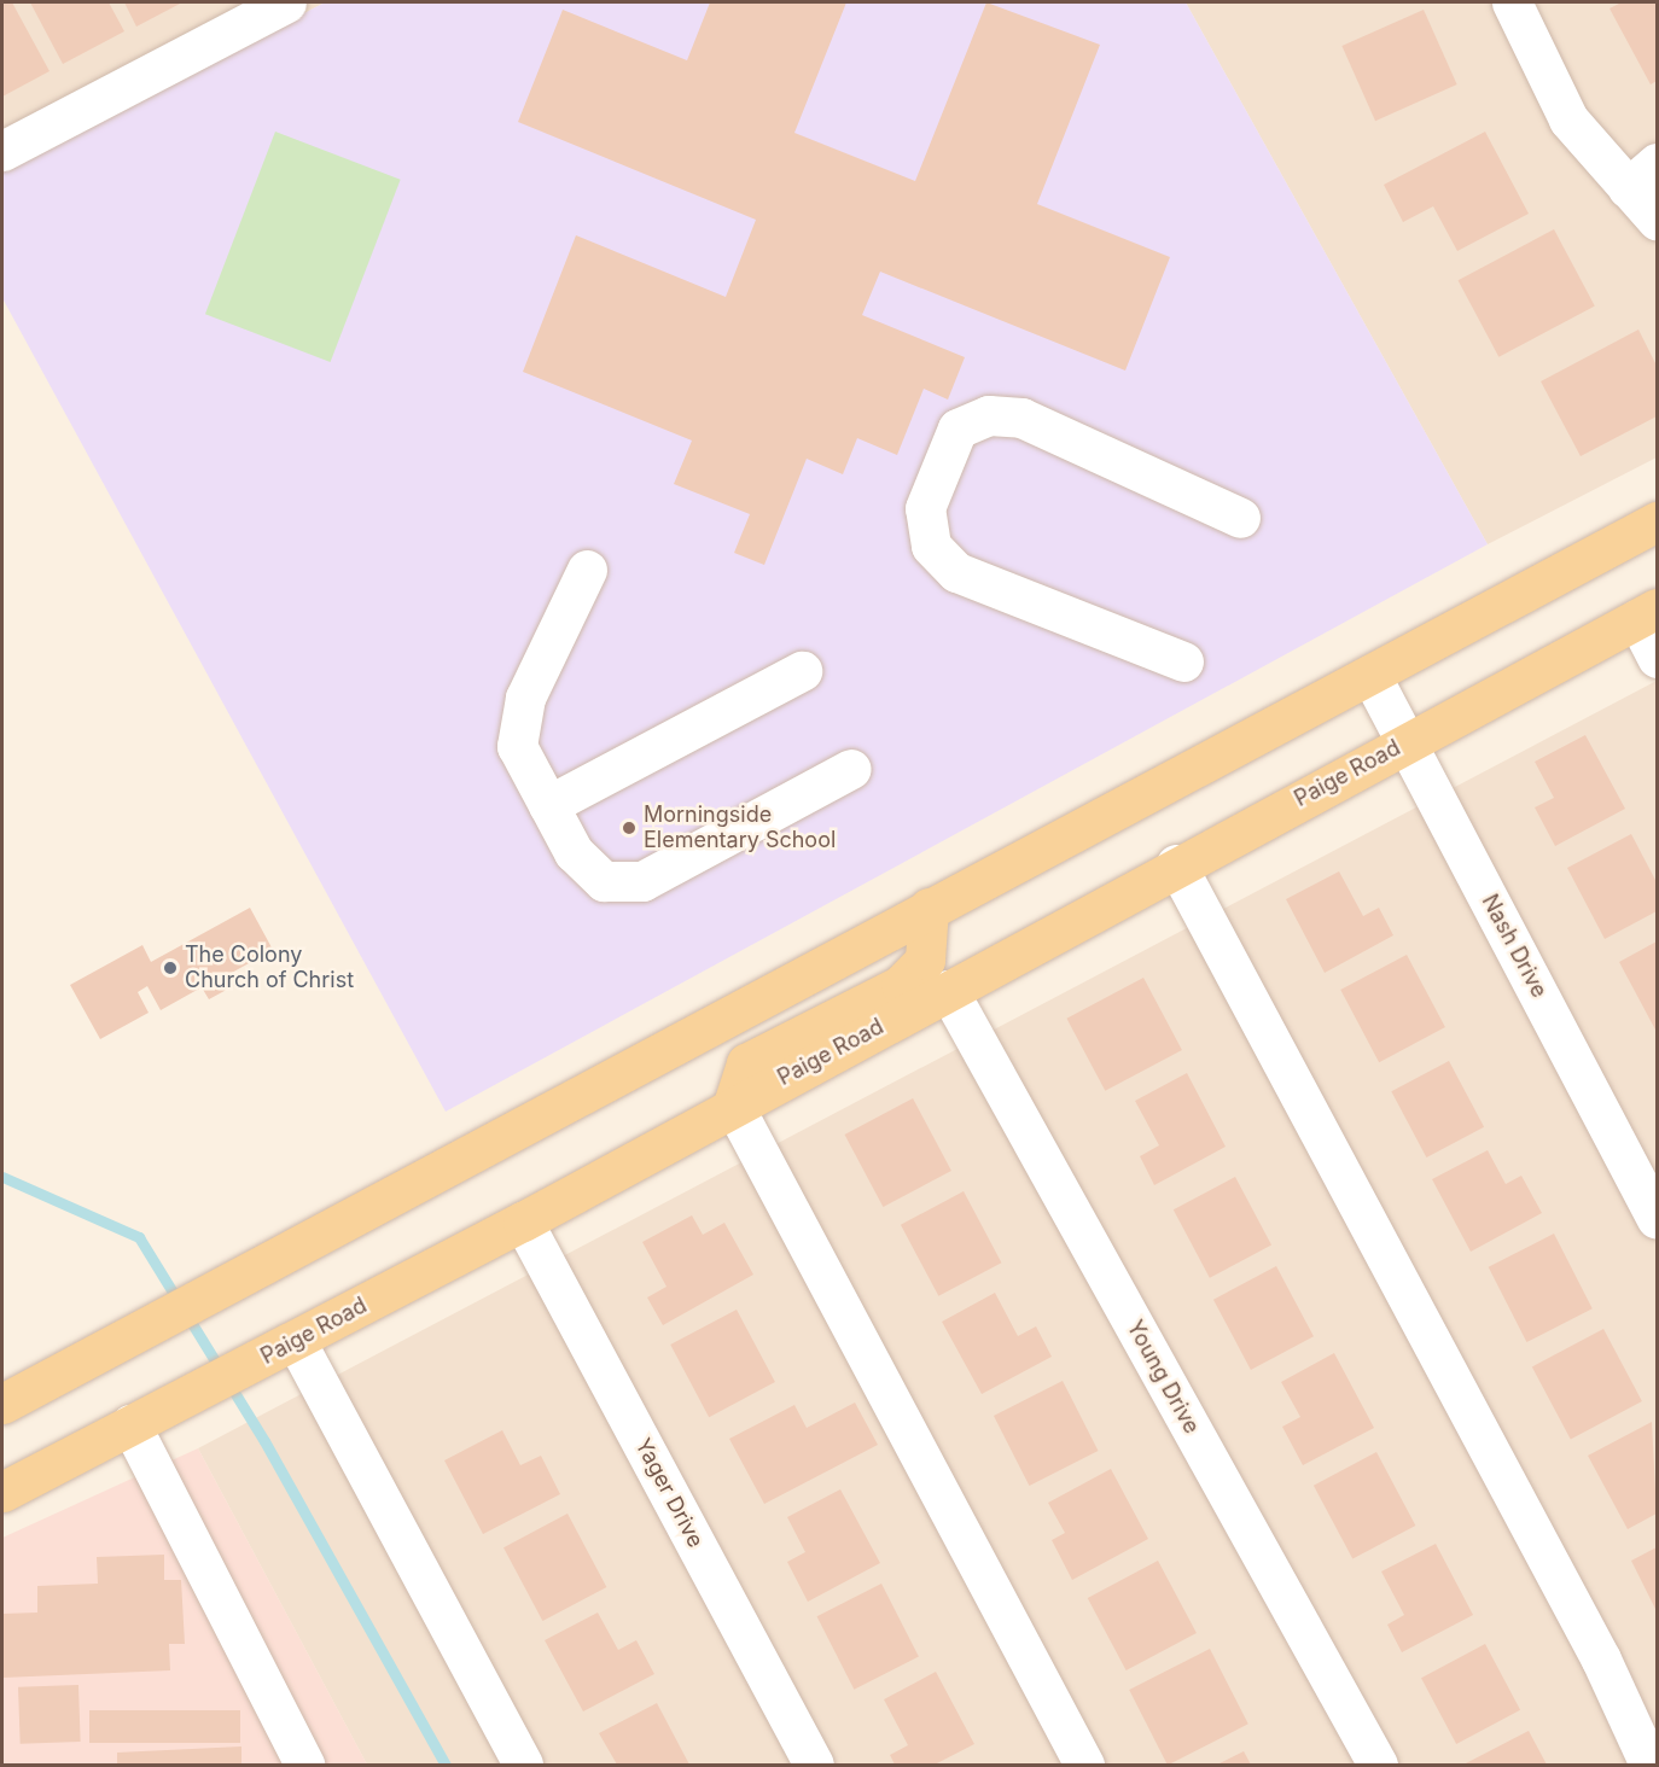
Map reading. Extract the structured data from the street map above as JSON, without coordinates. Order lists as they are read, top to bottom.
{
  "streets": {
    "main road": ["Paige Road"],
    "street": ["Nash Drive", "Young Drive", "Yager Drive"]
  },
  "crossings": [
    ["Paige Road", "Nash Drive"],
    ["Paige Road", "Young Drive"],
    ["Paige Road", "Yager Drive"]
  ],
  "places": ["Morningside Elementary School", "The Colony Church of Christ"]
}
